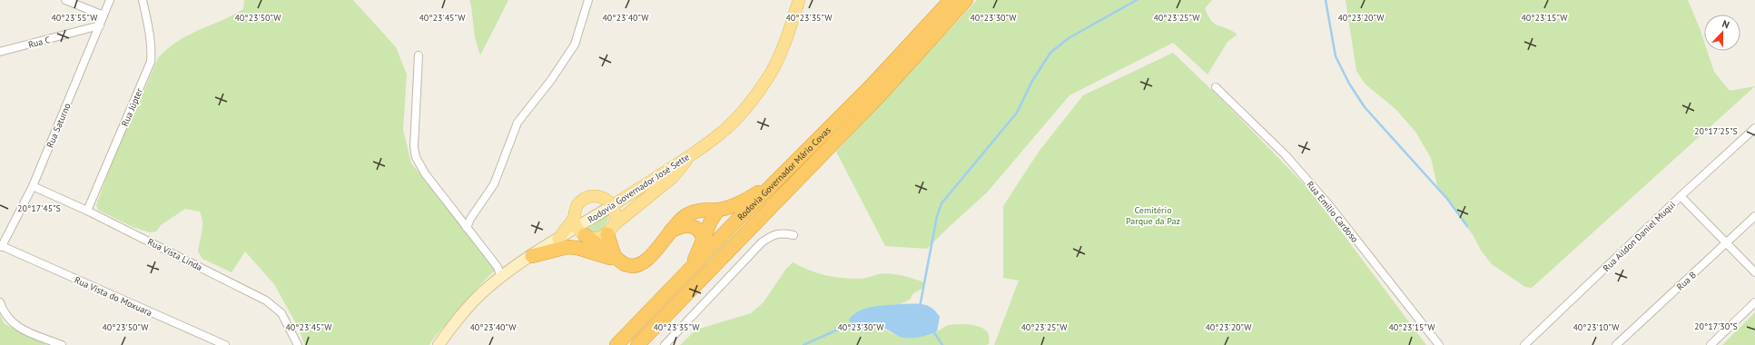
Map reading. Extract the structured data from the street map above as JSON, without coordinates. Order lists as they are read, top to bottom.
{
  "streets": {
    "highway": ["Rodovia Governador Mário Covas"],
    "main road": ["Rodovia Governador José Sette"],
    "street": [
      "Rua C",
      "Rua Júpter",
      "Rua Saturno",
      "Rua Emílio Cardoso",
      "Rua Aildon Daniel Muqui",
      "Rua Vista Linda",
      "Rua B",
      "Rua Vista do Moxuara"
    ]
  },
  "crossings": [
    ["Rua C", "Rua Saturno"],
    ["Rua Júpter", "Rua Vista Linda"],
    ["Rua Saturno", "Rua Vista Linda"],
    ["Rua Saturno", "Rua Vista do Moxuara"]
  ],
  "parks": ["Cemitério Parque da Paz"],
  "north": "top",
  "coordinates": [
    "40°23'30\"W",
    "40°23'25\"W",
    "40°23'15\"W",
    "40°23'55\"W",
    "40°23'50\"W",
    "40°23'45\"W",
    "40°23'40\"W",
    "40°23'35\"W",
    "40°23'20\"W",
    "20°17'25\"S",
    "20°17'45\"S",
    "20°17'30\"S",
    "40°23'10\"W"
  ]
}
